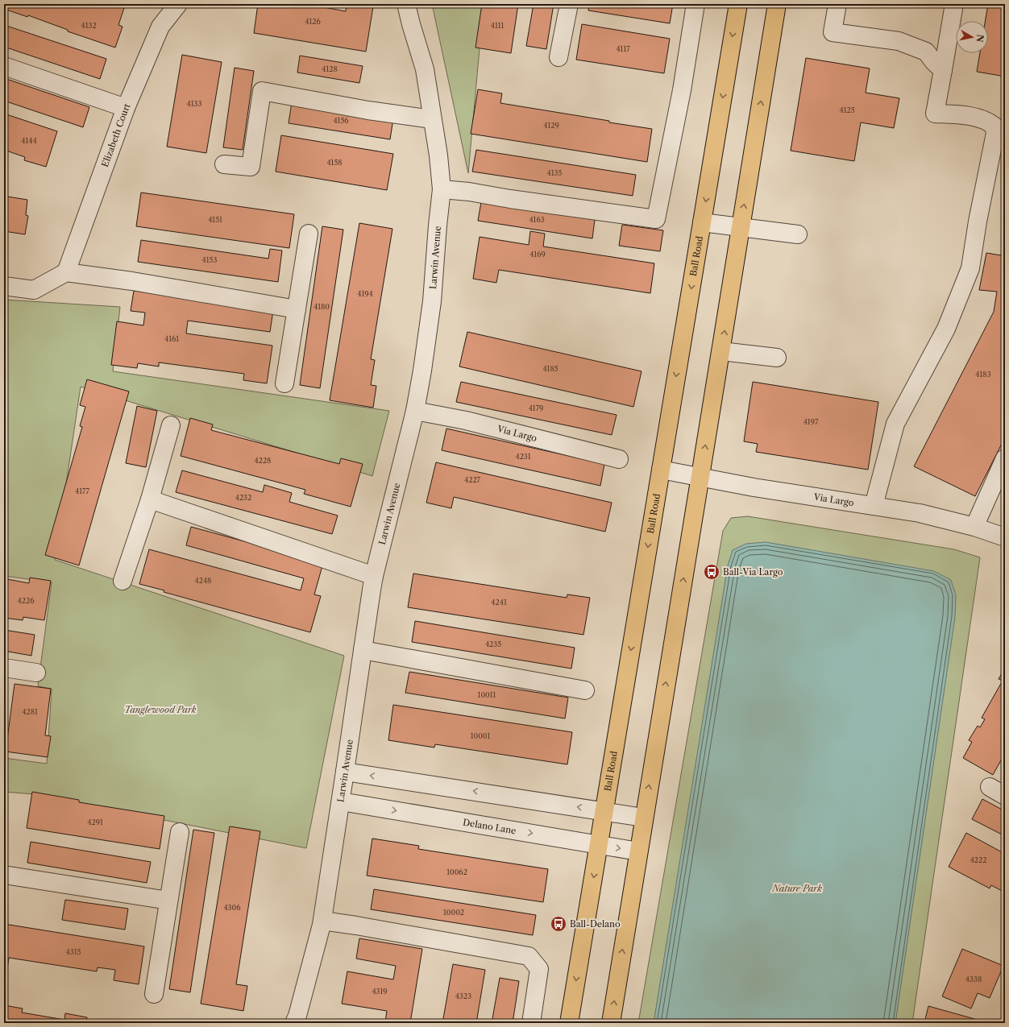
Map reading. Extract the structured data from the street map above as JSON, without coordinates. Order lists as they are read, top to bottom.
{
  "streets": {
    "main road": ["Ball Road"],
    "street": [
      "Elizabeth Court",
      "Larwin Avenue",
      "Via Largo",
      "Delano Lane"
    ]
  },
  "crossings": [
    ["Ball Road", "Via Largo"],
    ["Ball Road", "Delano Lane"],
    ["Larwin Avenue", "Via Largo"],
    ["Larwin Avenue", "Delano Lane"]
  ],
  "parks": ["Tanglewood Park", "Nature Park"],
  "places": {
    "bus stop": ["Ball-Via Largo", "Ball-Delano"]
  },
  "house_numbers": [
    "4126",
    "4132",
    "4111",
    "4117",
    "4128",
    "4133",
    "4125",
    "4156",
    "4129",
    "4144",
    "4158",
    "4135",
    "4151",
    "4163",
    "4169",
    "4153",
    "4194",
    "4180",
    "4161",
    "4185",
    "4183",
    "4179",
    "4197",
    "4231",
    "4228",
    "4227",
    "4177",
    "4232",
    "4248",
    "4226",
    "4241",
    "4235",
    "10011",
    "4281",
    "10001",
    "4291",
    "4222",
    "10062",
    "4306",
    "10002",
    "4315",
    "4338",
    "4319",
    "4323"
  ],
  "north": "right"
}
